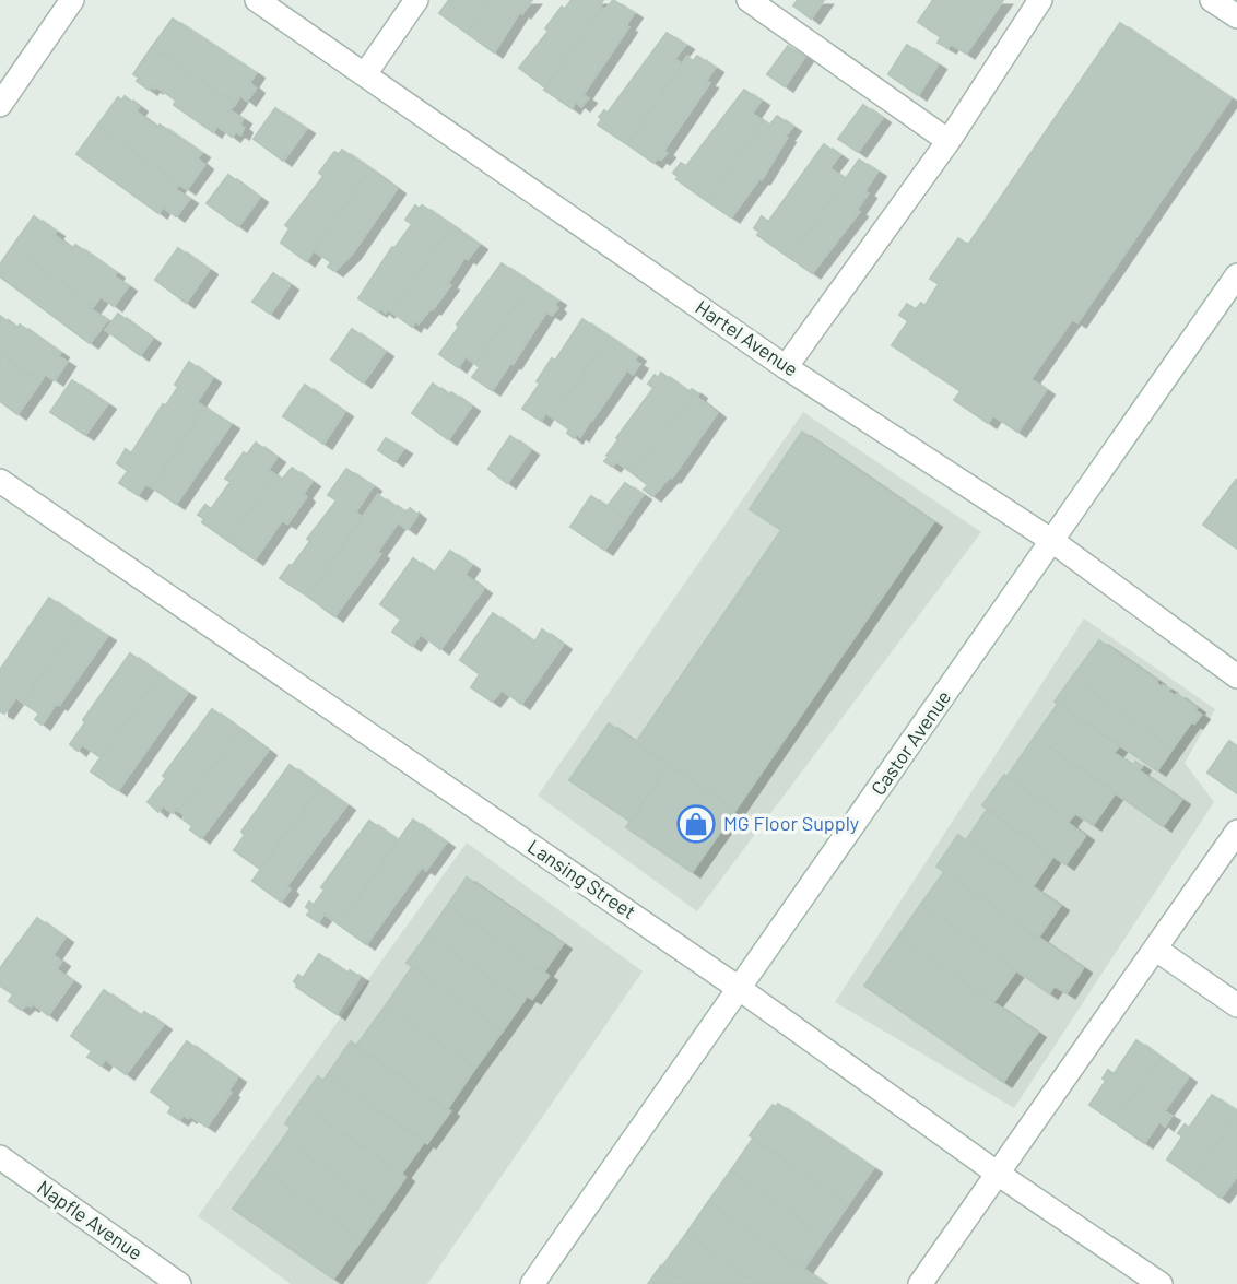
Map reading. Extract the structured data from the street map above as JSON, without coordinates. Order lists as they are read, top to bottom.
{
  "streets": {
    "street": [
      "Hartel Avenue",
      "Castor Avenue",
      "Lansing Street",
      "Napfle Avenue"
    ]
  },
  "crossings": [
    ["Hartel Avenue", "Castor Avenue"],
    ["Castor Avenue", "Lansing Street"]
  ],
  "places": {
    "shop": ["MG Floor Supply"]
  }
}
